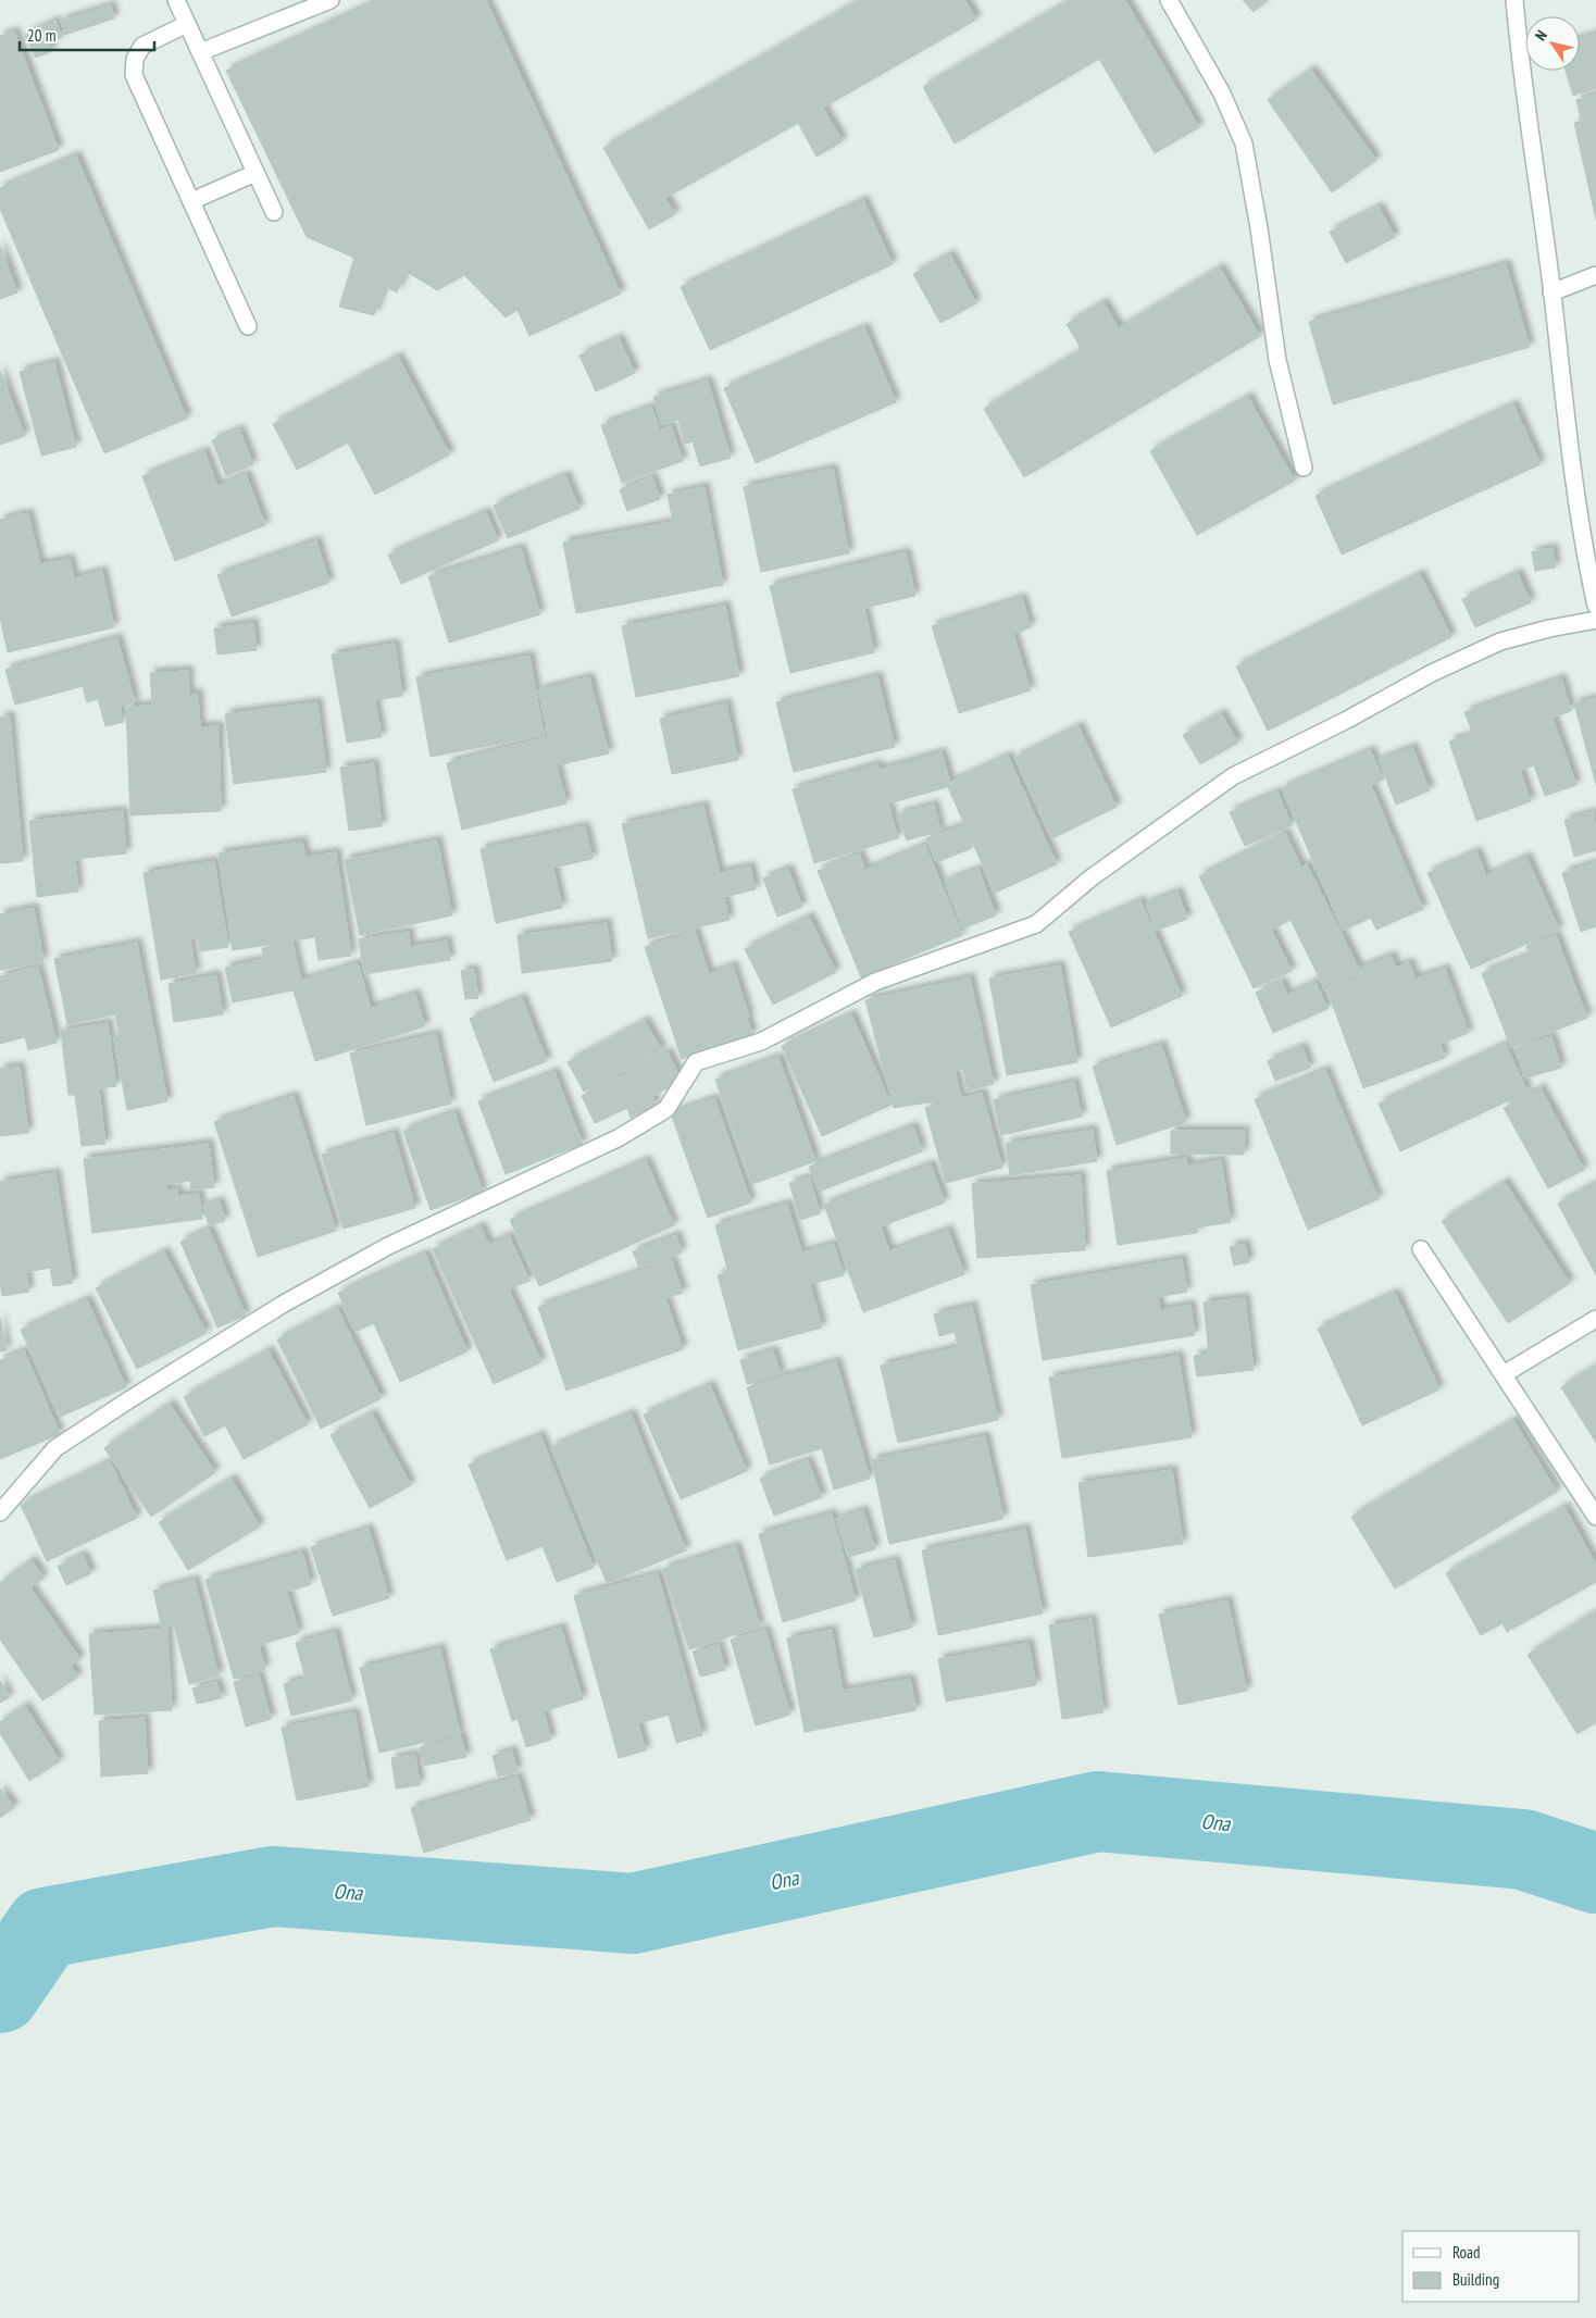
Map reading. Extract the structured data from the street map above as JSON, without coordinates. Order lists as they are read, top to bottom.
{
  "water": ["Ona"],
  "legend": ["Road", "Building"],
  "scale_bar": "20 m",
  "north": "top left"
}
